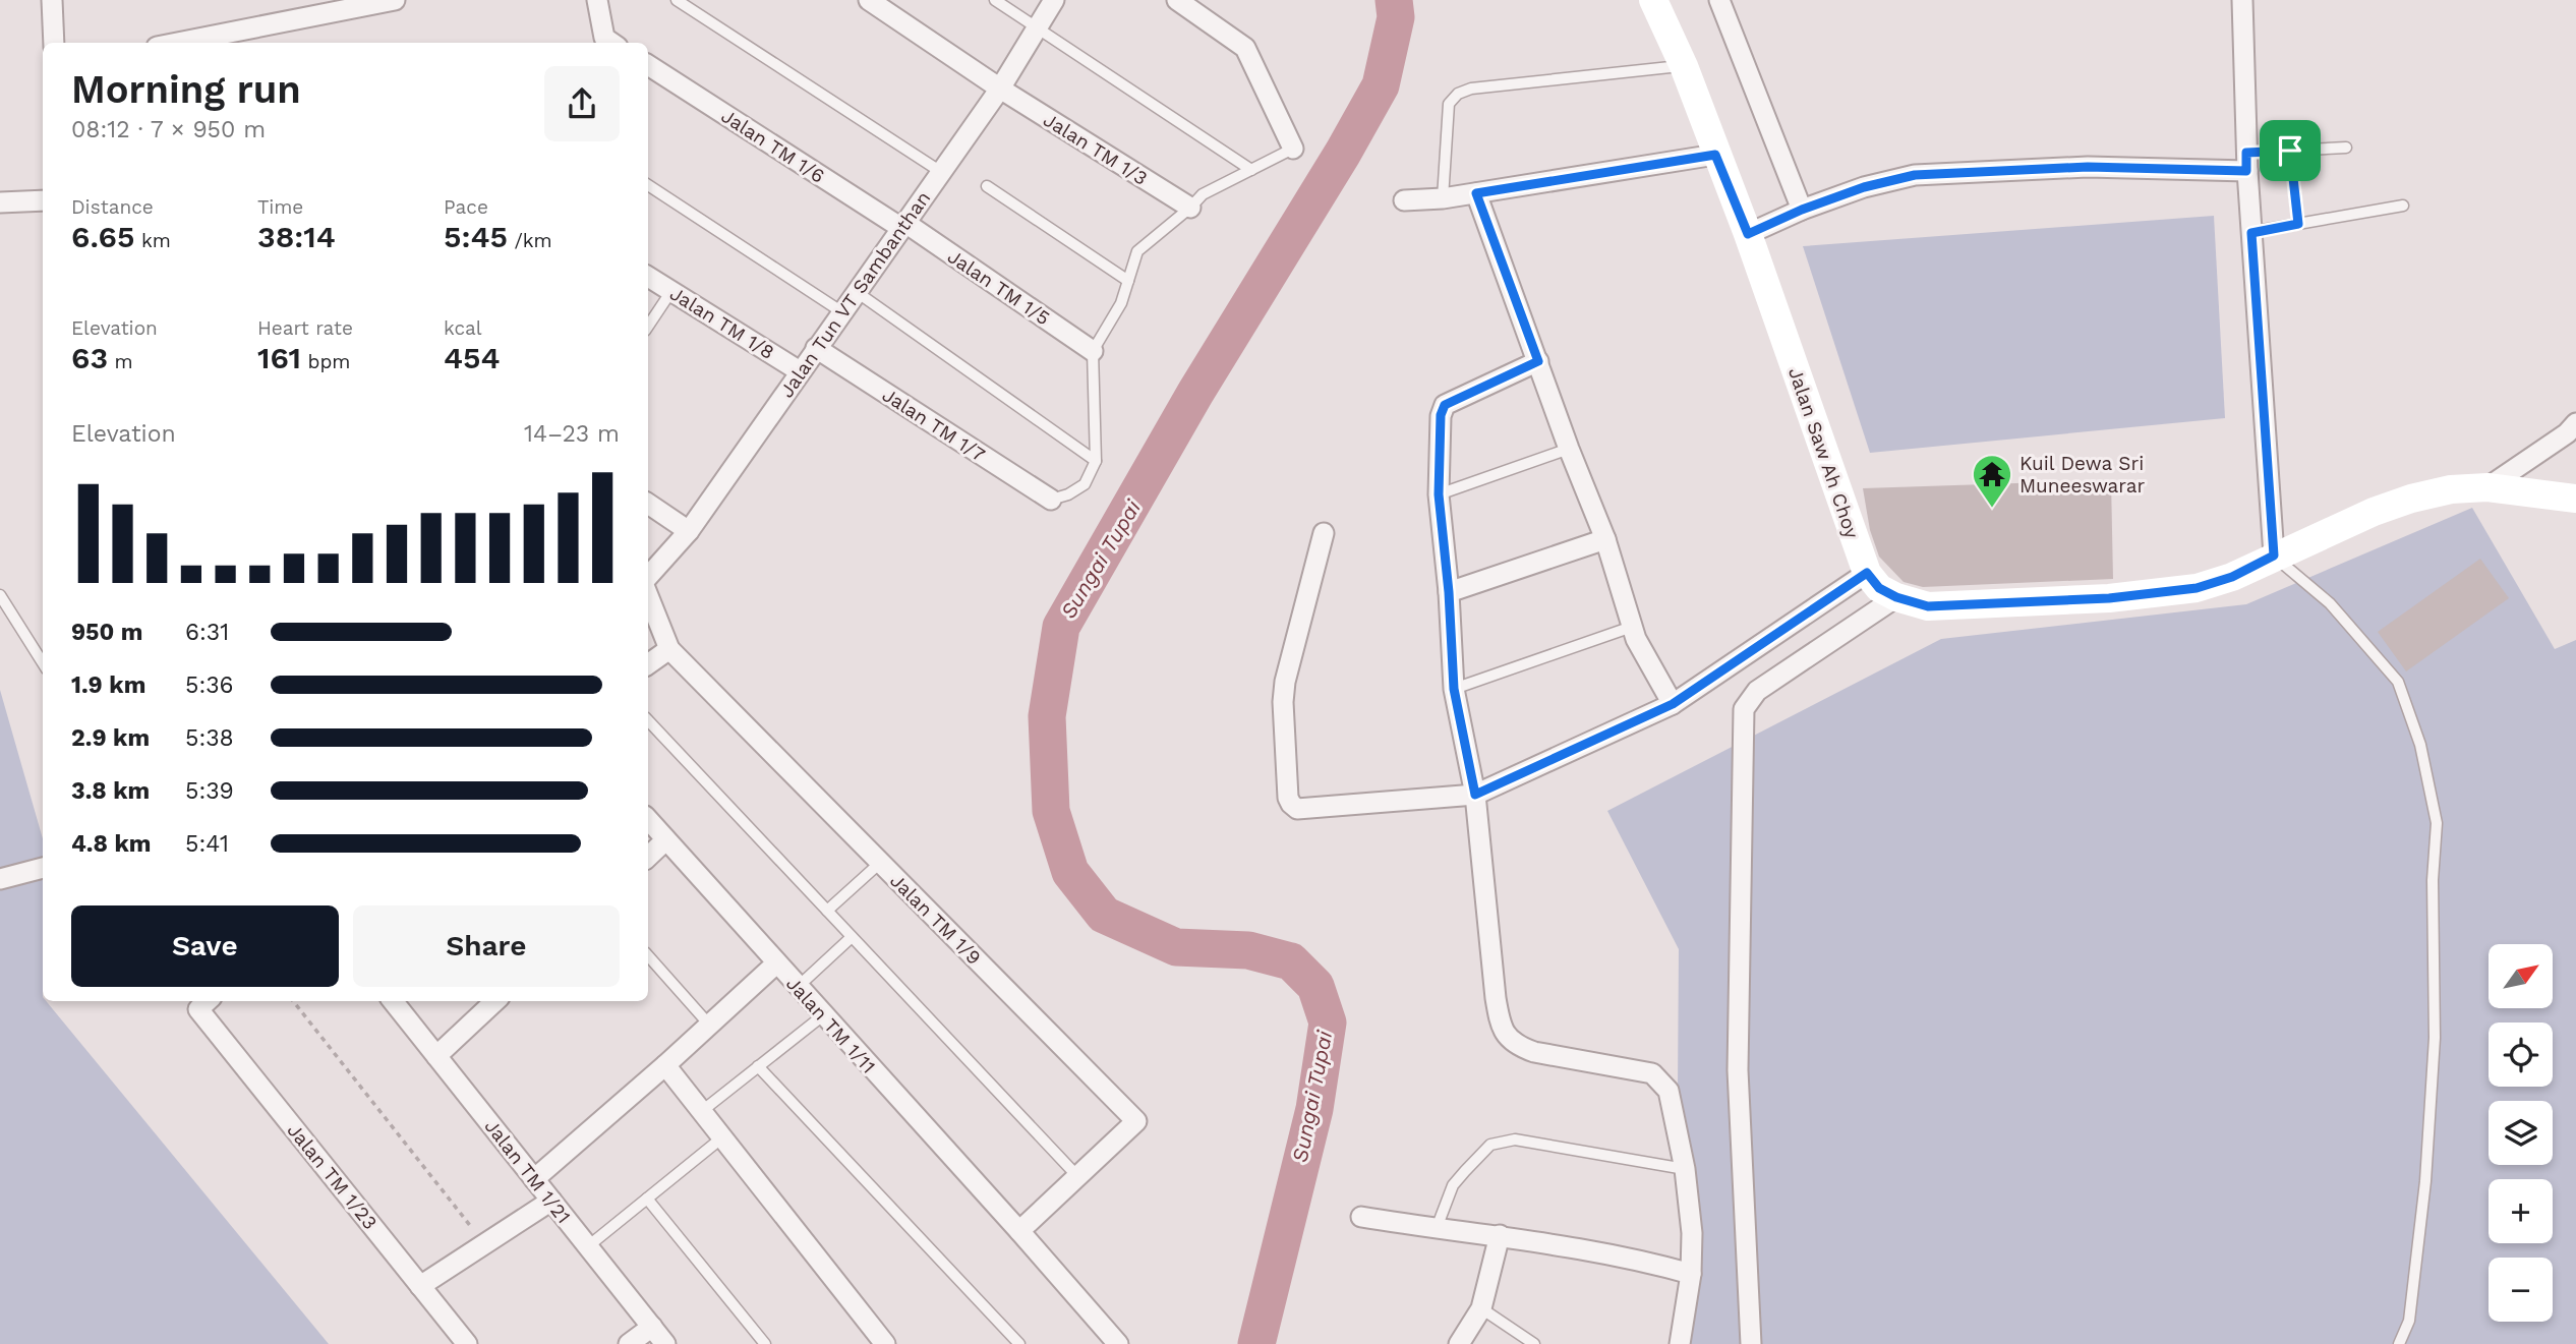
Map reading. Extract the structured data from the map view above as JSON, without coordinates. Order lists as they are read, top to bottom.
{
  "streets": {
    "street": [
      "Jalan TM 1/6",
      "Jalan TM 1/3",
      "Jalan TM 1/5",
      "Jalan Tun VT Sambanthan",
      "Jalan TM 1/8",
      "Jalan TM 1/7",
      "Jalan Saw Ah Choy",
      "Jalan TM 1/9",
      "Jalan TM 1/11",
      "Jalan TM 1/21",
      "Jalan TM 1/23"
    ]
  },
  "crossings": [
    ["Jalan TM 1/6", "Jalan TM 1/5"],
    ["Jalan TM 1/6", "Jalan Tun VT Sambanthan"],
    ["Jalan TM 1/3", "Jalan Tun VT Sambanthan"],
    ["Jalan TM 1/5", "Jalan Tun VT Sambanthan"],
    ["Jalan Tun VT Sambanthan", "Jalan TM 1/8"],
    ["Jalan Tun VT Sambanthan", "Jalan TM 1/7"],
    ["Jalan TM 1/9", "Jalan TM 1/11"]
  ],
  "water": ["Sungai Tupai"],
  "places": {
    "temple": ["Kuil Dewa Sri Muneeswarar"]
  },
  "north": "top right",
  "page": {
    "heading": ["Morning run", "08:12 · 7 × 950 m"],
    "stats": [
      ["Distance", "6.65 km"],
      ["Time", "38:14"],
      ["Pace", "5:45 /km"],
      ["Elevation", "63 m"],
      ["Heart rate", "161 bpm"],
      ["kcal", "454"]
    ],
    "chart": ["Elevation", "14–23 m"],
    "list": [
      {
        "name": "950 m",
        "note": "6:31"
      },
      {
        "name": "1.9 km",
        "note": "5:36"
      },
      {
        "name": "2.9 km",
        "note": "5:38"
      },
      {
        "name": "3.8 km",
        "note": "5:39"
      },
      {
        "name": "4.8 km",
        "note": "5:41"
      }
    ],
    "buttons": ["Save", "Share"],
    "map_buttons": ["+", "−"]
  }
}
